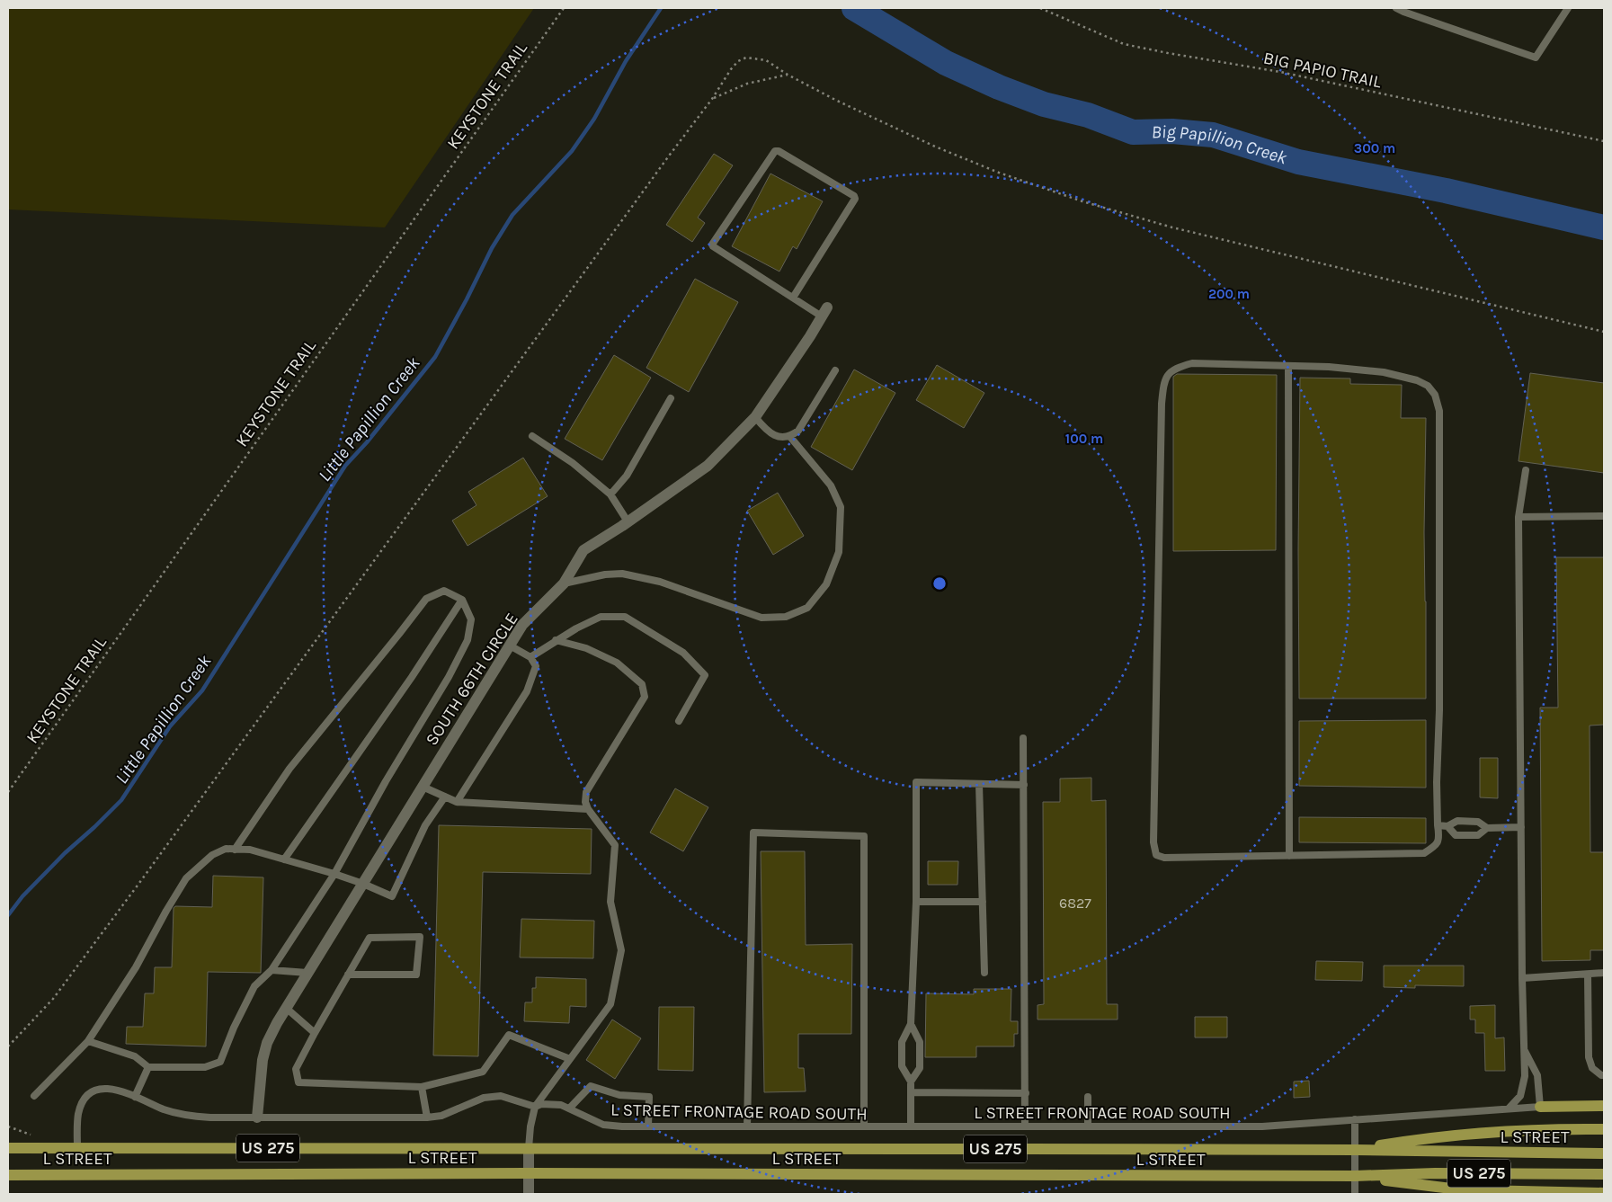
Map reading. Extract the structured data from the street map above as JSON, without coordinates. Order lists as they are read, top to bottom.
{
  "streets": {
    "main road": ["L STREET", "US 275"],
    "street": ["SOUTH 66TH CIRCLE"],
    "lane": ["L STREET FRONTAGE ROAD SOUTH"],
    "path": ["BIG PAPIO TRAIL", "KEYSTONE TRAIL"]
  },
  "crossings": [
    ["SOUTH 66TH CIRCLE", "L STREET FRONTAGE ROAD SOUTH"],
    ["L STREET FRONTAGE ROAD SOUTH", "L STREET"]
  ],
  "water": ["Big Papillion Creek", "Little Papillion Creek"],
  "house_numbers": ["6827"],
  "rings": ["300 m", "200 m", "100 m"]
}
